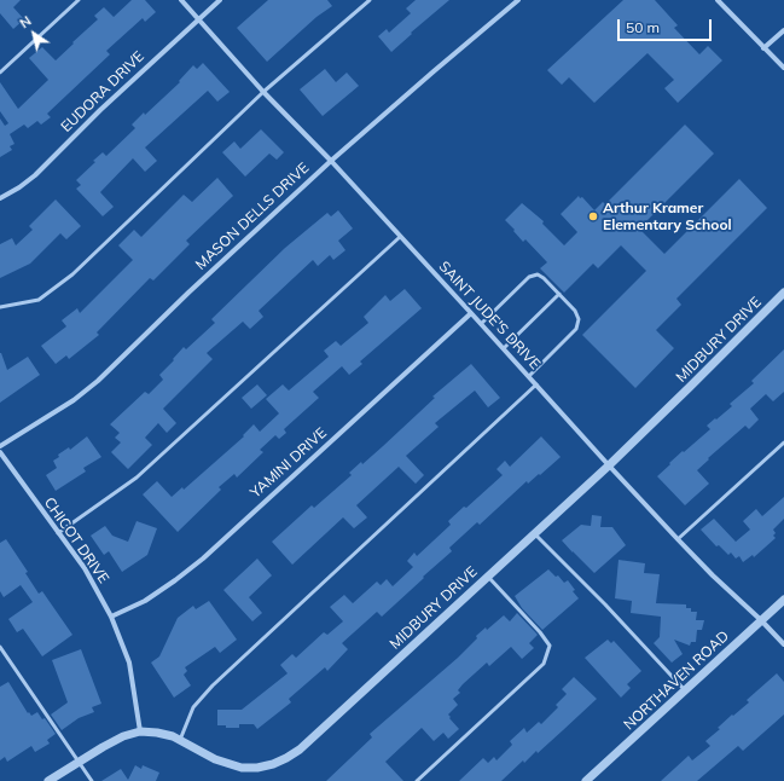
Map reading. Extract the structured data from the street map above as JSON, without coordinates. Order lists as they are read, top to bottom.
{
  "streets": {
    "street": [
      "EUDORA DRIVE",
      "MASON DELLS DRIVE",
      "SAINT JUDE'S DRIVE",
      "MIDBURY DRIVE",
      "YAMINI DRIVE",
      "CHICOT DRIVE",
      "NORTHAVEN ROAD"
    ]
  },
  "crossings": [
    ["EUDORA DRIVE", "SAINT JUDE'S DRIVE"],
    ["MASON DELLS DRIVE", "SAINT JUDE'S DRIVE"],
    ["SAINT JUDE'S DRIVE", "MIDBURY DRIVE"],
    ["SAINT JUDE'S DRIVE", "YAMINI DRIVE"],
    ["SAINT JUDE'S DRIVE", "NORTHAVEN ROAD"],
    ["MIDBURY DRIVE", "CHICOT DRIVE"],
    ["YAMINI DRIVE", "CHICOT DRIVE"]
  ],
  "places": ["Arthur Kramer Elementary School"],
  "scale_bar": "50 m",
  "north": "top left"
}
